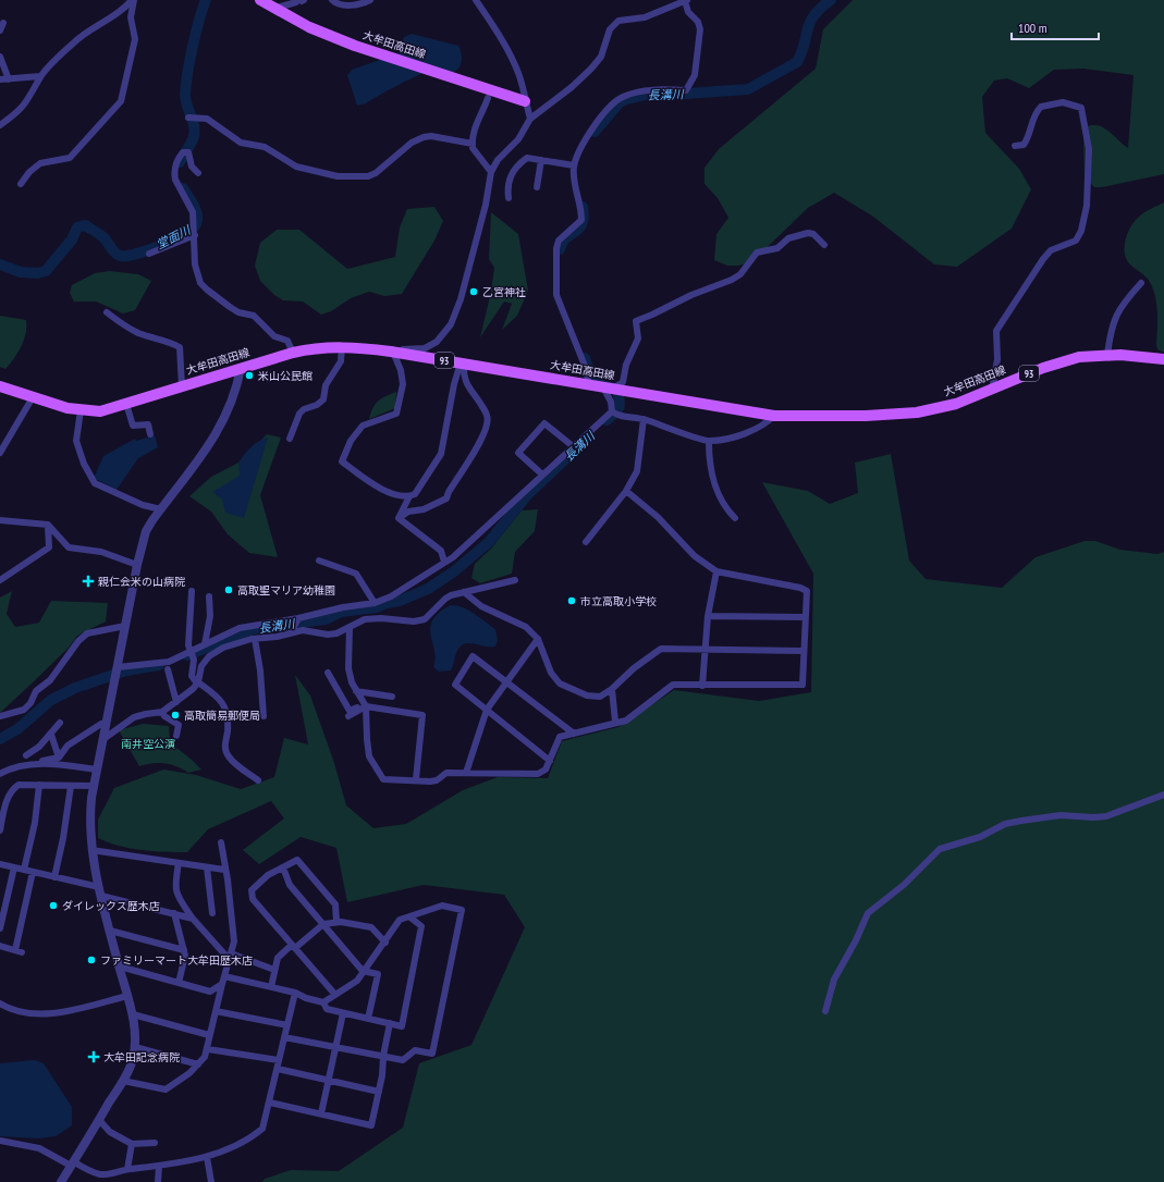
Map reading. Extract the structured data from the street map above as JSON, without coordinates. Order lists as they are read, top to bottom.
{
  "streets": {
    "main road": ["大牟田高田線", "93"]
  },
  "water": ["長溝川", "堂面川"],
  "parks": ["南井空公演"],
  "places": {
    "other": [
      "乙宮神社",
      "米山公民館",
      "高取聖マリア幼稚園",
      "市立高取小学校",
      "高取簡易郵便局",
      "ダイレックス歴木店",
      "ファミリーマート大牟田歴木店"
    ],
    "health": ["親仁会米の山病院", "大牟田記念病院"]
  },
  "scale_bar": "100 m"
}
